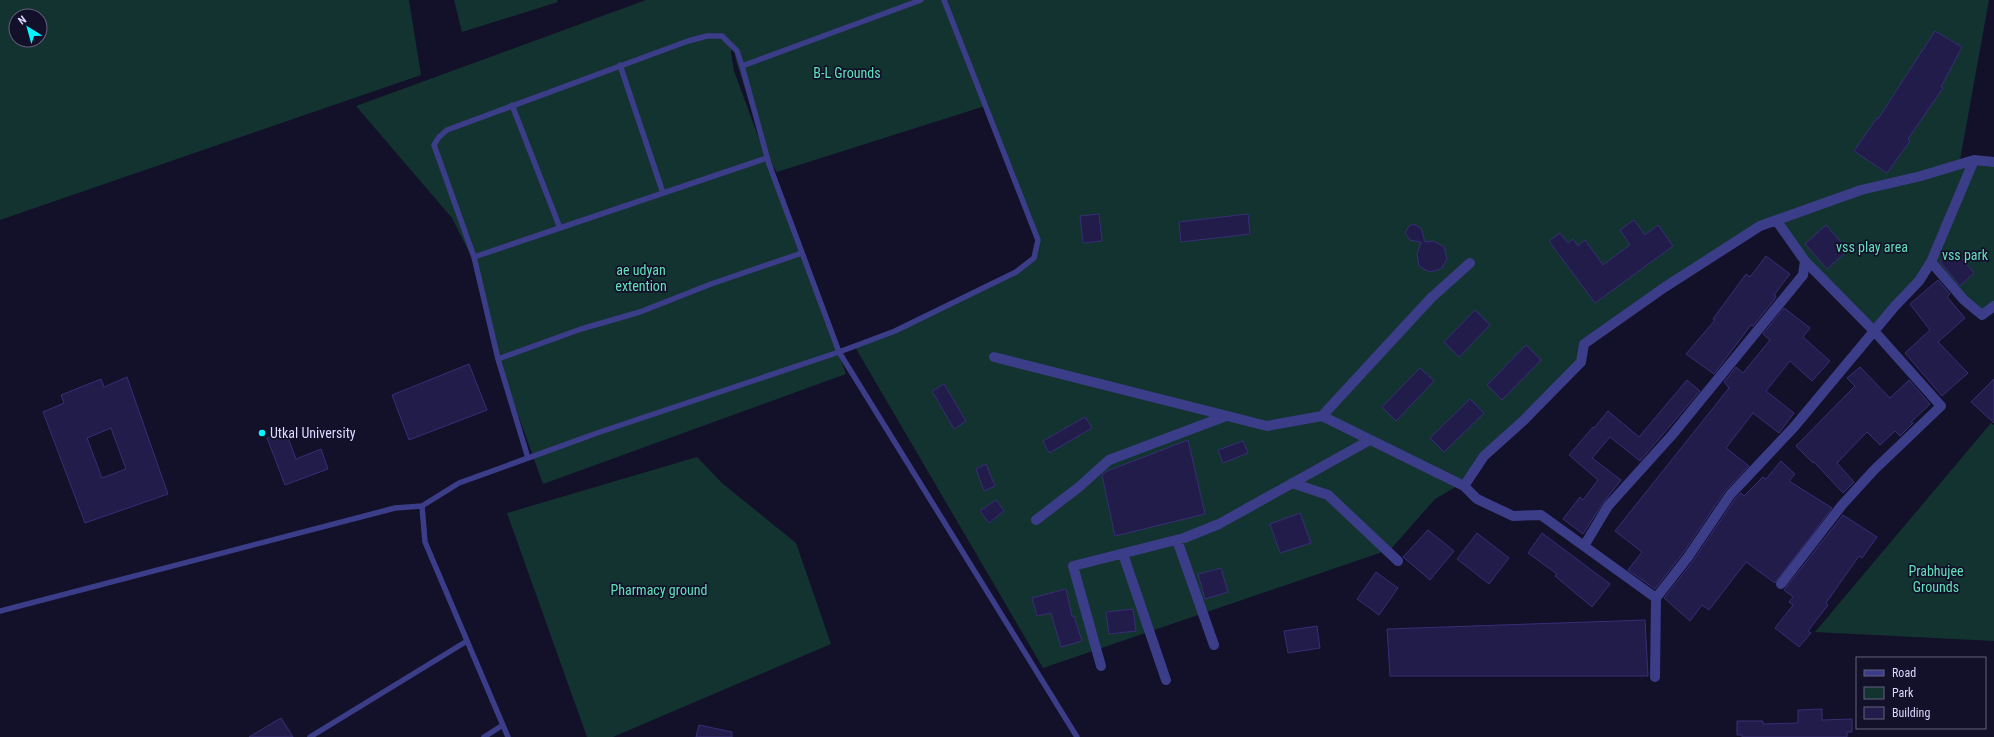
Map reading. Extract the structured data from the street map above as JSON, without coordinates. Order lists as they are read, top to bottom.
{
  "parks": [
    "B-L Grounds",
    "vss play area",
    "vss park",
    "ae udyan extention",
    "Prabhujee Grounds",
    "Pharmacy ground"
  ],
  "places": ["Utkal University"],
  "legend": ["Road", "Park", "Building"],
  "north": "top left"
}
